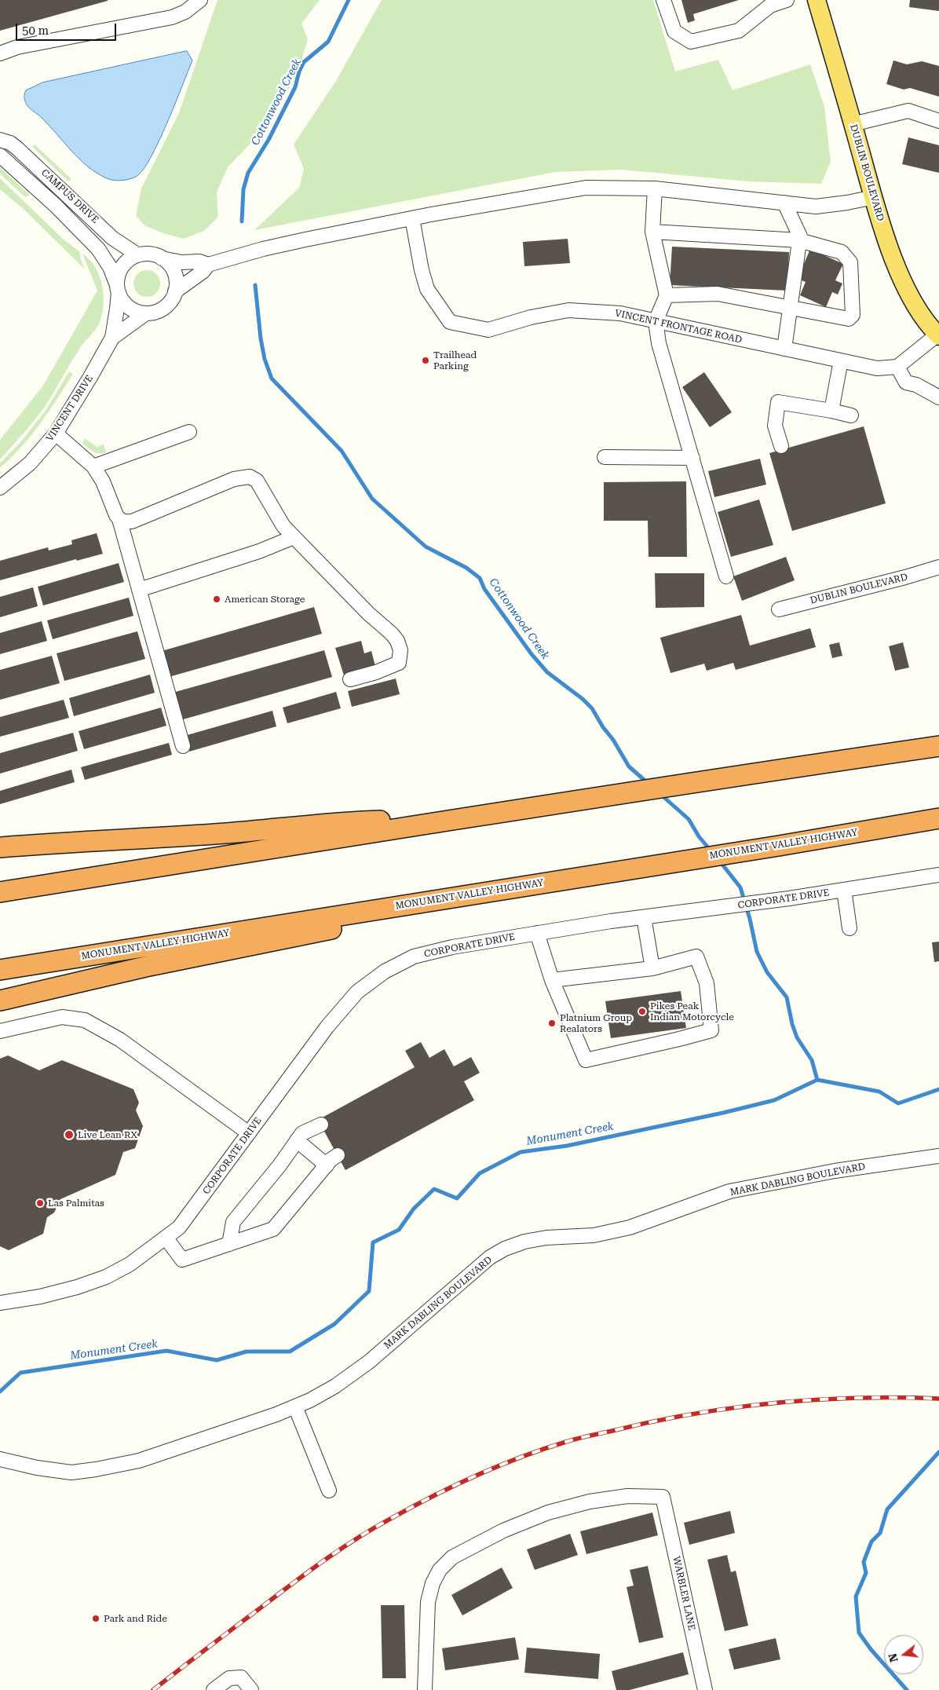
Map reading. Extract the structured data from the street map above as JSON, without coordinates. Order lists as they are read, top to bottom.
{
  "streets": {
    "highway": ["MONUMENT VALLEY HIGHWAY"],
    "main road": ["DUBLIN BOULEVARD"],
    "street": [
      "CAMPUS DRIVE",
      "VINCENT FRONTAGE ROAD",
      "VINCENT DRIVE",
      "CORPORATE DRIVE",
      "MARK DABLING BOULEVARD",
      "WARBLER LANE"
    ]
  },
  "crossings": [
    ["CAMPUS DRIVE", "VINCENT DRIVE"]
  ],
  "water": ["Cottonwood Creek", "Monument Creek"],
  "places": [
    "Trailhead Parking",
    "American Storage",
    "Pikes Peak Indian Motorcycle",
    "Platnium Group Realators",
    "Live Lean RX",
    "Las Palmitas",
    "Park and Ride"
  ],
  "scale_bar": "50 m",
  "north": "left"
}
